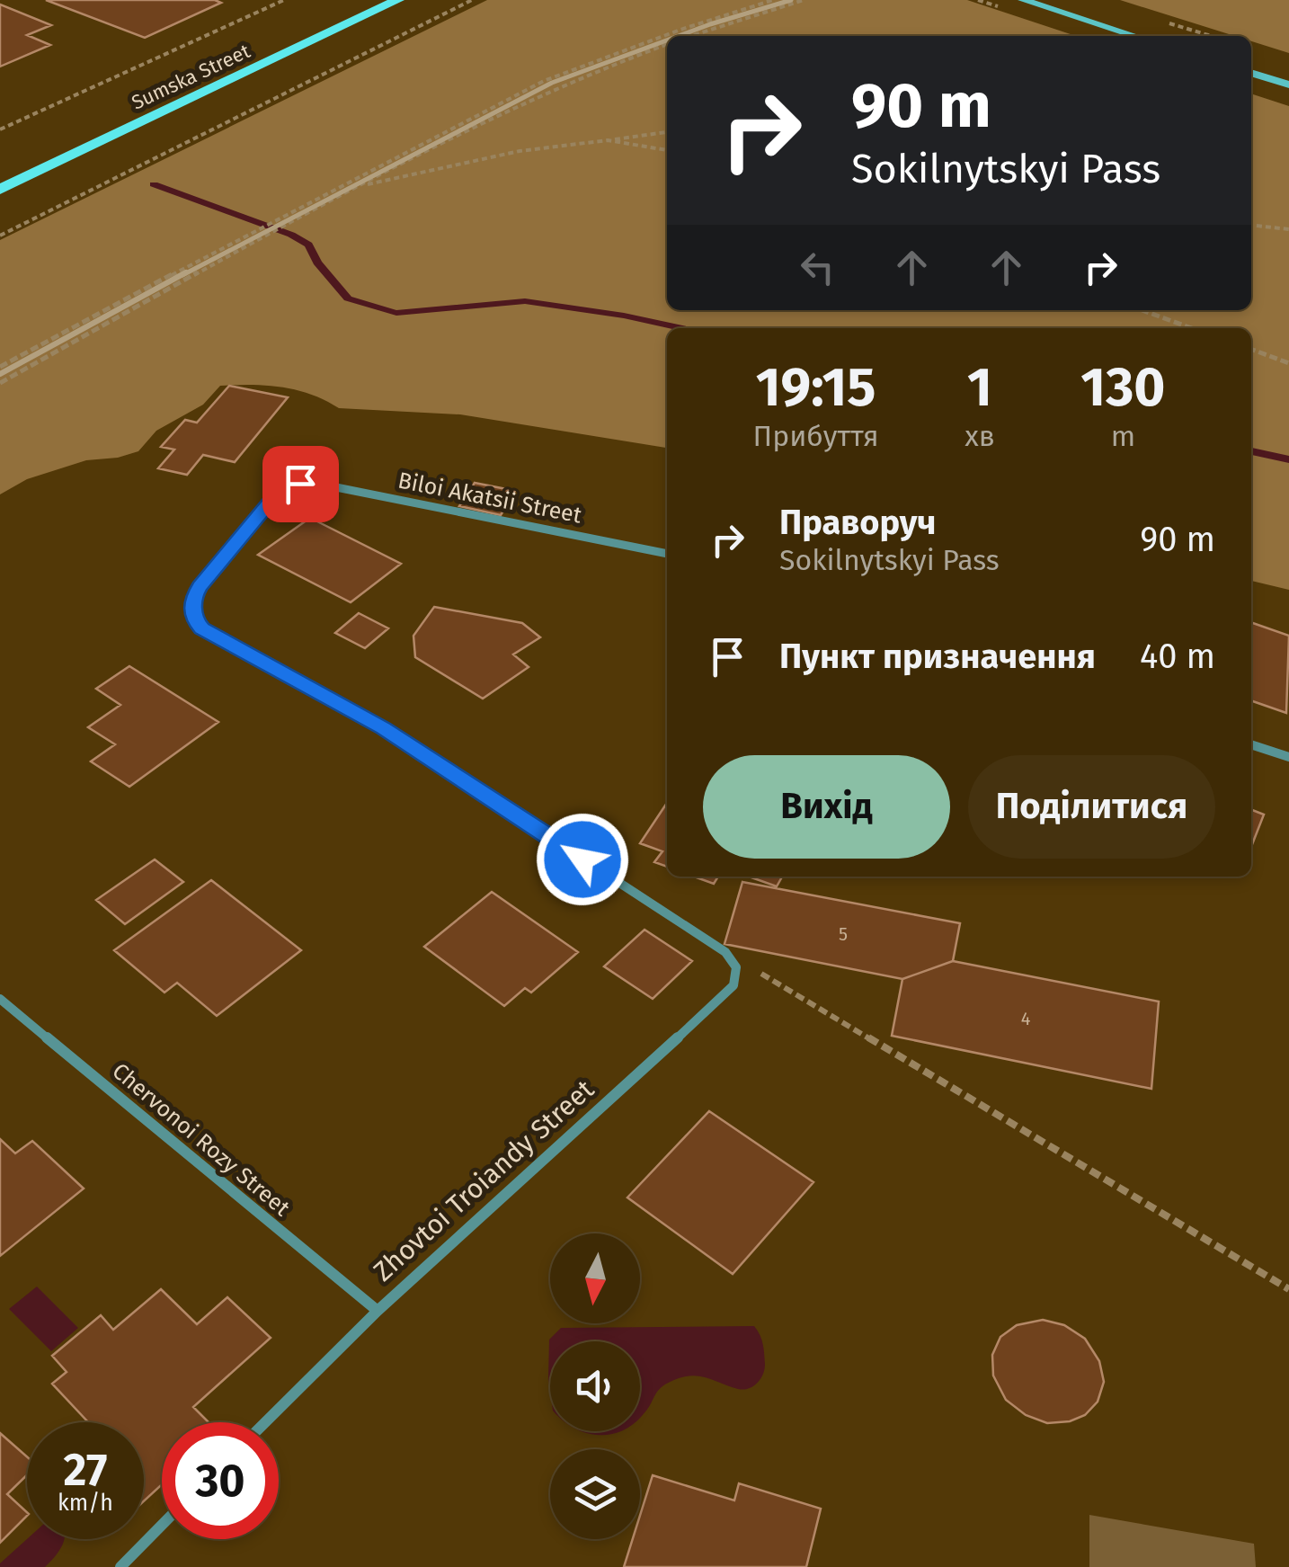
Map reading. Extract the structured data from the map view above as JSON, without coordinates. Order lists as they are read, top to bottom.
{
  "streets": {
    "main road": ["Sumska Street"],
    "street": ["Biloi Akatsii Street", "Chervonoi Rozy Street", "Zhovtoi Troiandy Street"]
  },
  "crossings": [
    ["Biloi Akatsii Street", "Zhovtoi Troiandy Street"],
    ["Chervonoi Rozy Street", "Zhovtoi Troiandy Street"]
  ],
  "house_numbers": ["5", "4"],
  "north": "bottom",
  "page": {
    "turn": ["90 m", "Sokilnytskyi Pass"],
    "eta": [
      "19:15",
      "Прибуття",
      "1",
      "хв",
      "130",
      "m"
    ],
    "list": [
      {
        "name": "Праворуч",
        "note": "Sokilnytskyi Pass",
        "value": "90 m"
      },
      {
        "name": "Пункт призначення",
        "value": "40 m"
      }
    ],
    "buttons": ["Вихід", "Поділитися"],
    "speed": "27 km/h",
    "limit": "30"
  }
}
